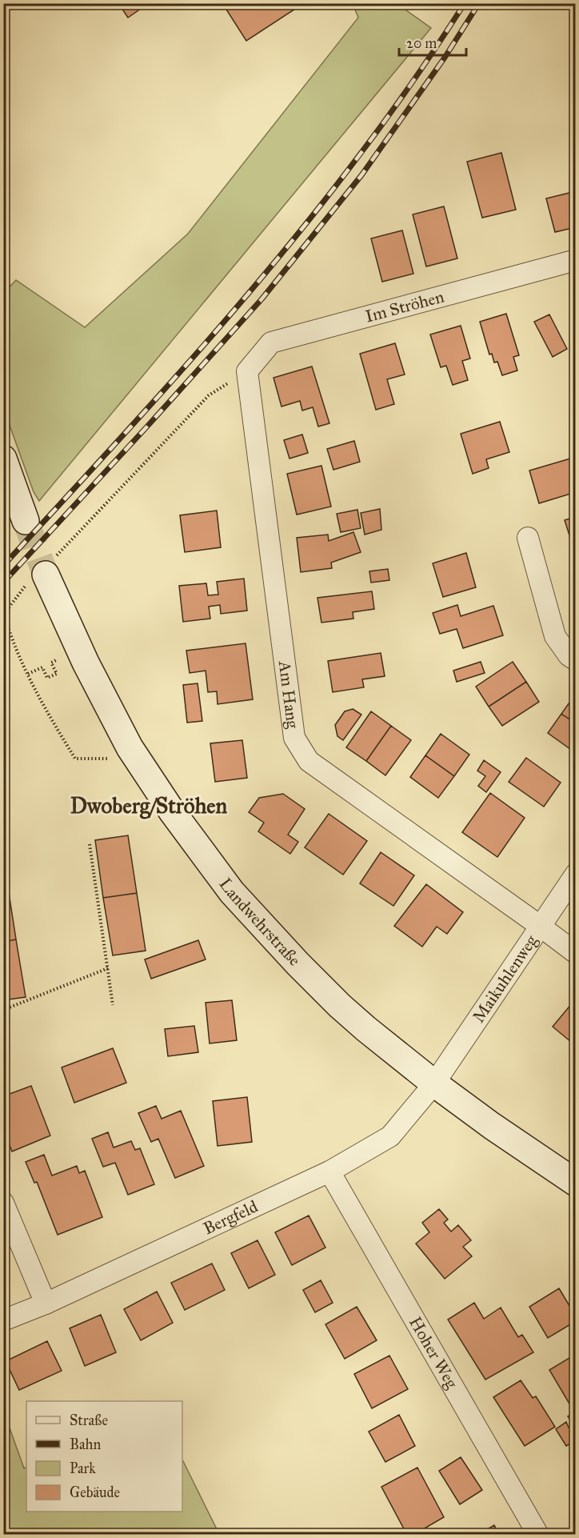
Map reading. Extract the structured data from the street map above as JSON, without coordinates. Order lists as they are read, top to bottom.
{
  "streets": {
    "street": [
      "Im Ströhen",
      "Am Hang",
      "Landwehrstraße",
      "Maikuhlenweg",
      "Bergfeld",
      "Hoher Weg"
    ]
  },
  "crossings": [
    ["Im Ströhen", "Am Hang"],
    ["Am Hang", "Maikuhlenweg"],
    ["Landwehrstraße", "Maikuhlenweg"],
    ["Landwehrstraße", "Bergfeld"],
    ["Maikuhlenweg", "Bergfeld"],
    ["Bergfeld", "Hoher Weg"]
  ],
  "districts": ["Dwoberg/Ströhen"],
  "legend": [
    "Straße",
    "Bahn",
    "Park",
    "Gebäude"
  ],
  "scale_bar": "20 m"
}
